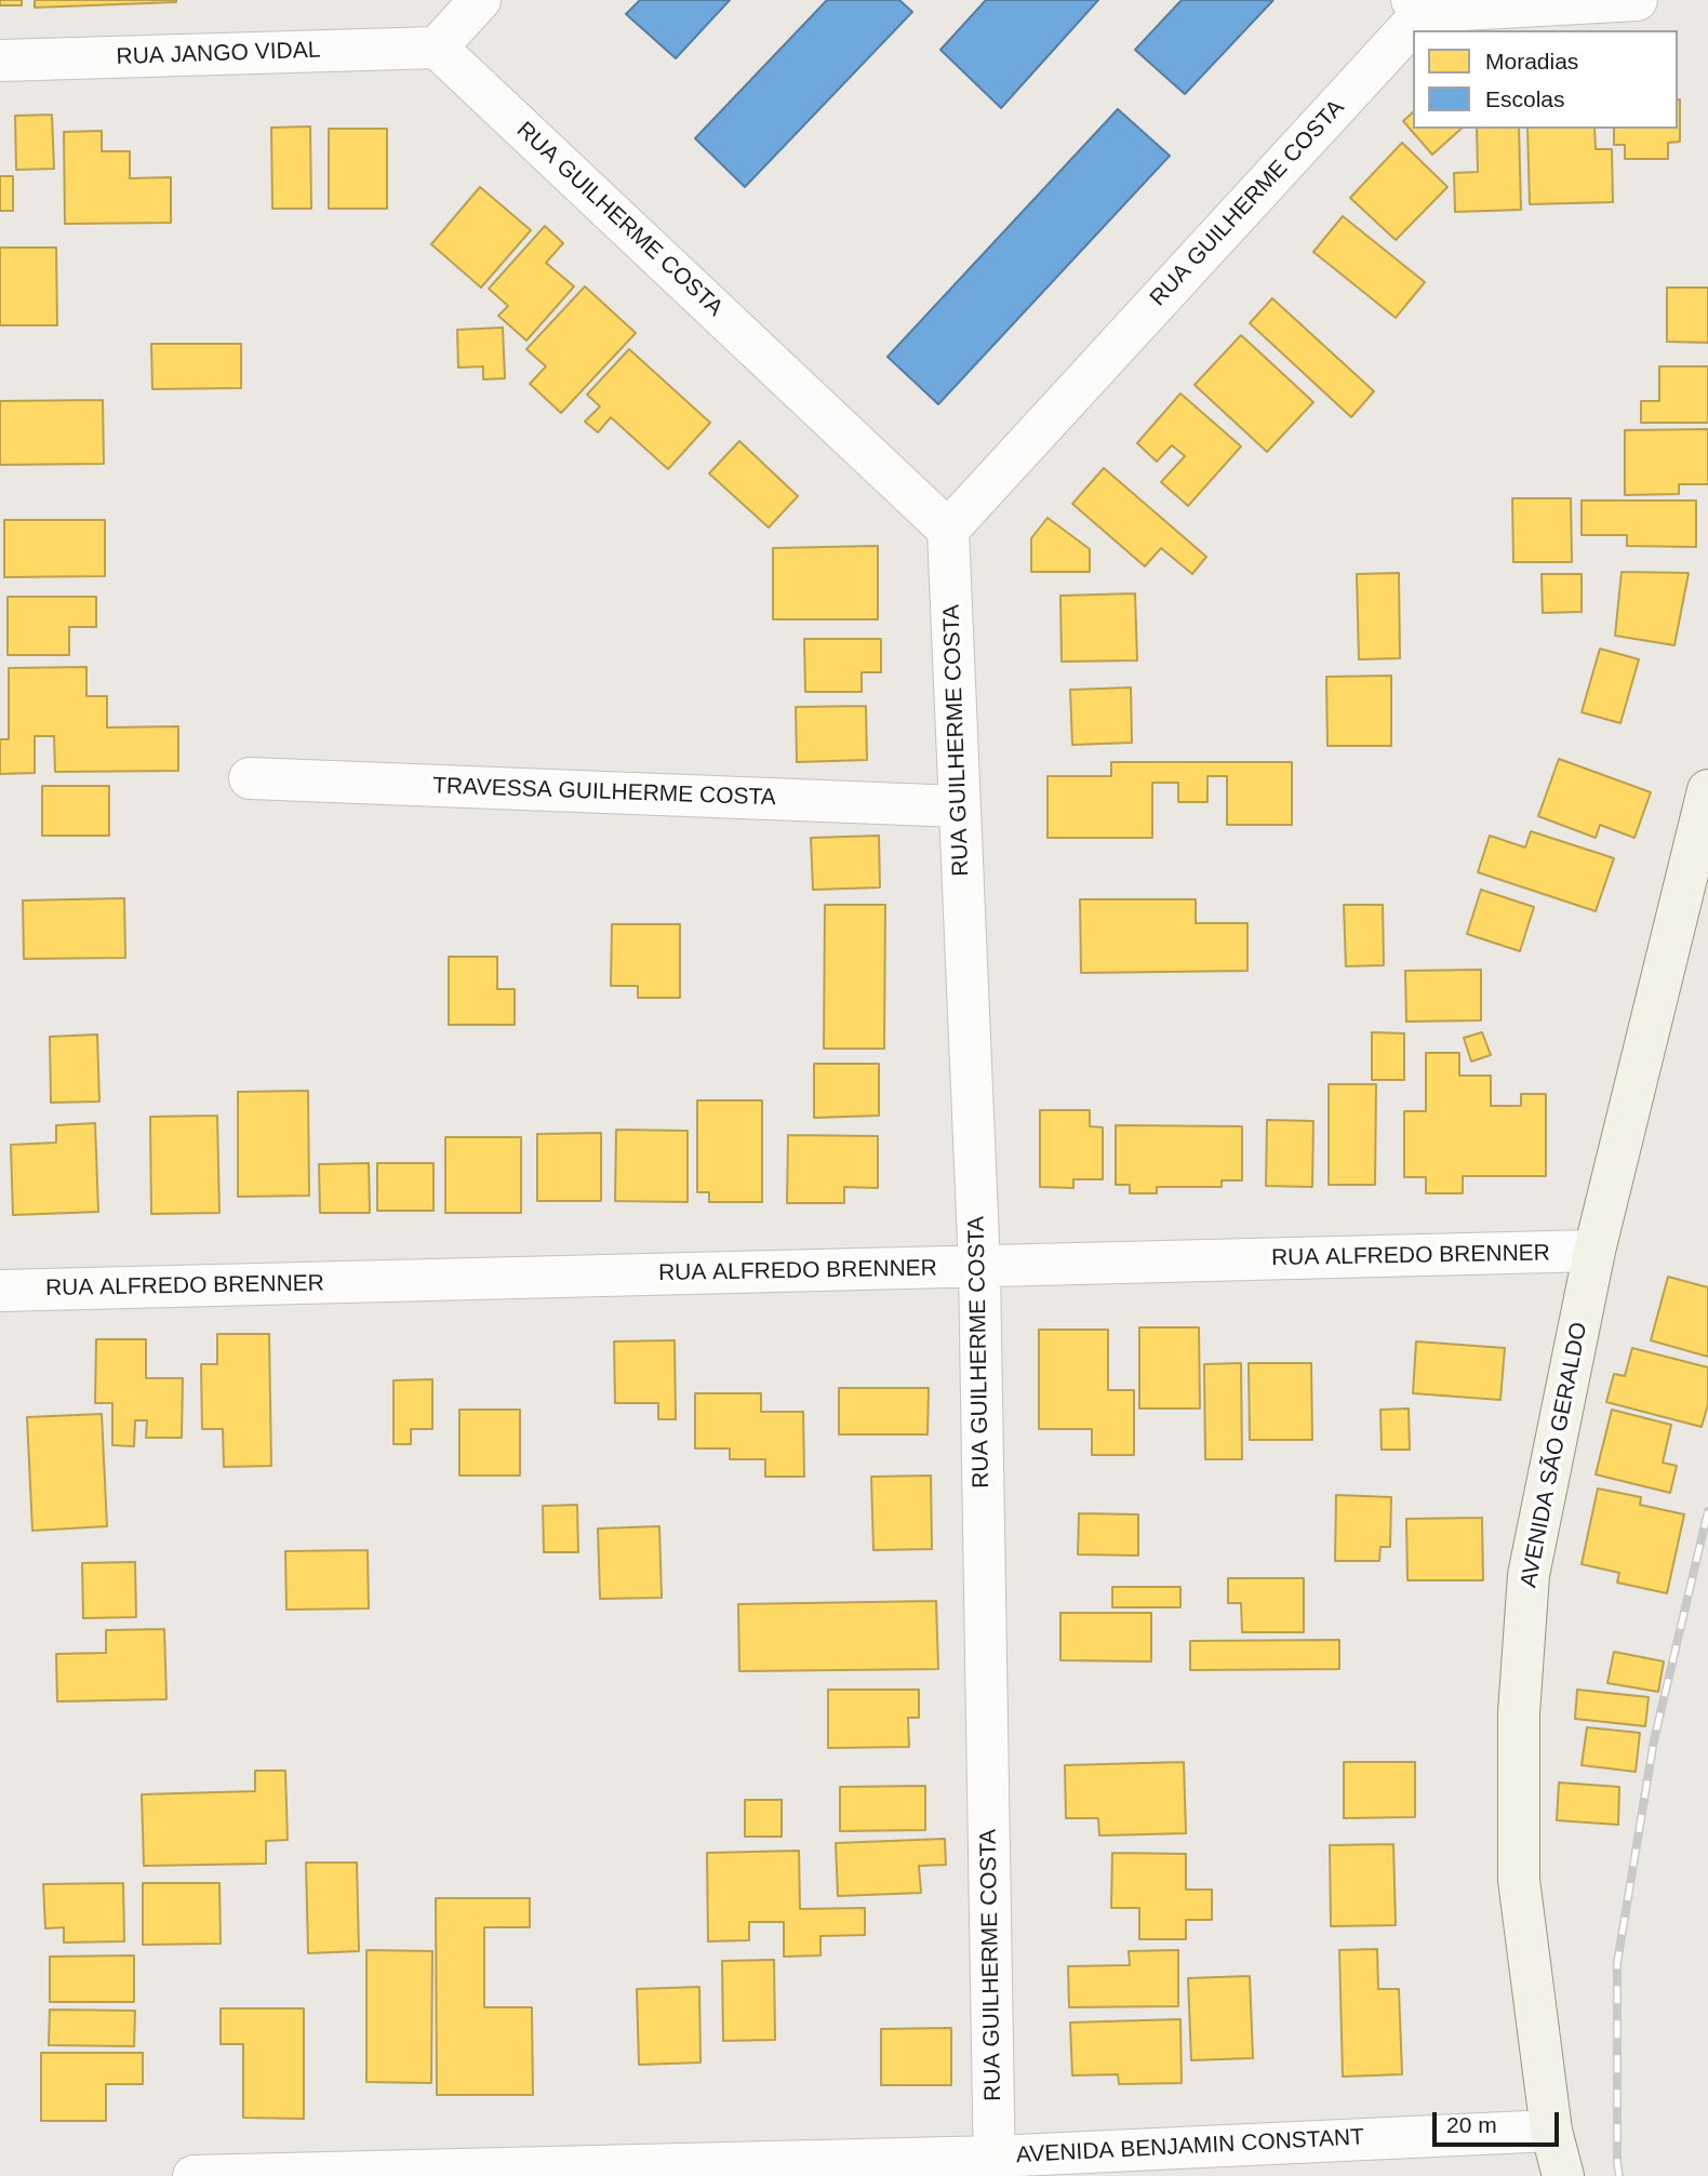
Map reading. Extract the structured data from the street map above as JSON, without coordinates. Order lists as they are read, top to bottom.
{
  "streets": {
    "street": [
      "RUA JANGO VIDAL",
      "RUA GUILHERME COSTA",
      "TRAVESSA GUILHERME COSTA",
      "RUA ALFREDO BRENNER",
      "AVENIDA SÃO GERALDO",
      "AVENIDA BENJAMIN CONSTANT"
    ]
  },
  "crossings": [
    ["RUA JANGO VIDAL", "RUA GUILHERME COSTA"],
    ["RUA GUILHERME COSTA", "TRAVESSA GUILHERME COSTA"],
    ["RUA GUILHERME COSTA", "RUA ALFREDO BRENNER"],
    ["RUA GUILHERME COSTA", "AVENIDA BENJAMIN CONSTANT"],
    ["RUA ALFREDO BRENNER", "AVENIDA SÃO GERALDO"],
    ["AVENIDA SÃO GERALDO", "AVENIDA BENJAMIN CONSTANT"]
  ],
  "legend": ["Moradias", "Escolas"],
  "scale_bar": "20 m"
}
